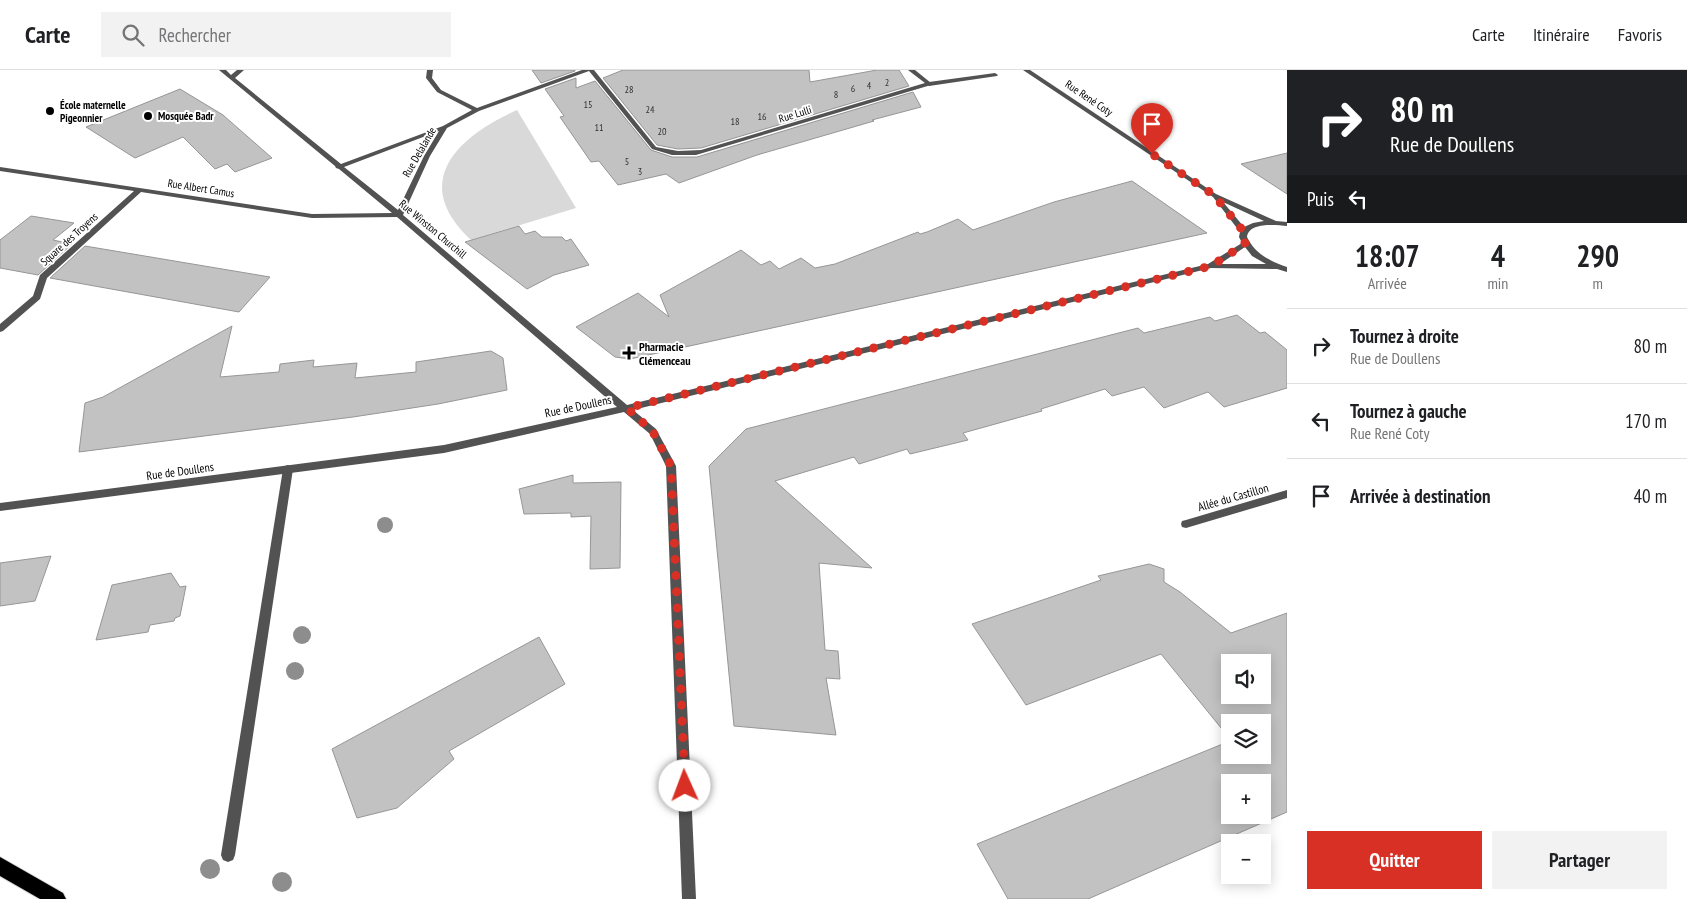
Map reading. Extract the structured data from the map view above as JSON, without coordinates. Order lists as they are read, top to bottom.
{
  "streets": {
    "street": [
      "Rue René Coty",
      "Rue Lulli",
      "Rue Delalande",
      "Rue Albert Camus",
      "Rue Winston Churchill",
      "Square des Troyens",
      "Rue de Doullens",
      "Allée du Castillon"
    ]
  },
  "crossings": [
    ["Rue Delalande", "Rue Albert Camus"],
    ["Rue Delalande", "Rue Winston Churchill"],
    ["Rue Albert Camus", "Rue Winston Churchill"],
    ["Rue Albert Camus", "Square des Troyens"],
    ["Rue Winston Churchill", "Rue de Doullens"]
  ],
  "places": {
    "other": ["École maternelle Pigeonnier", "Mosquée Badr"],
    "health": ["Pharmacie Clémenceau"]
  },
  "house_numbers": [
    "2",
    "4",
    "6",
    "28",
    "8",
    "15",
    "24",
    "16",
    "18",
    "11",
    "20",
    "5",
    "3"
  ],
  "page": {
    "header": "Carte",
    "search": "Rechercher",
    "nav": ["Carte", "Itinéraire", "Favoris"],
    "turn": ["80 m", "Rue de Doullens"],
    "then": "Puis",
    "eta": [
      "18:07",
      "Arrivée",
      "4",
      "min",
      "290",
      "m"
    ],
    "list": [
      {
        "name": "Tournez à droite",
        "note": "Rue de Doullens",
        "value": "80 m"
      },
      {
        "name": "Tournez à gauche",
        "note": "Rue René Coty",
        "value": "170 m"
      },
      {
        "name": "Arrivée à destination",
        "value": "40 m"
      }
    ],
    "map_buttons": ["+", "−"],
    "buttons": ["Quitter", "Partager"]
  }
}
